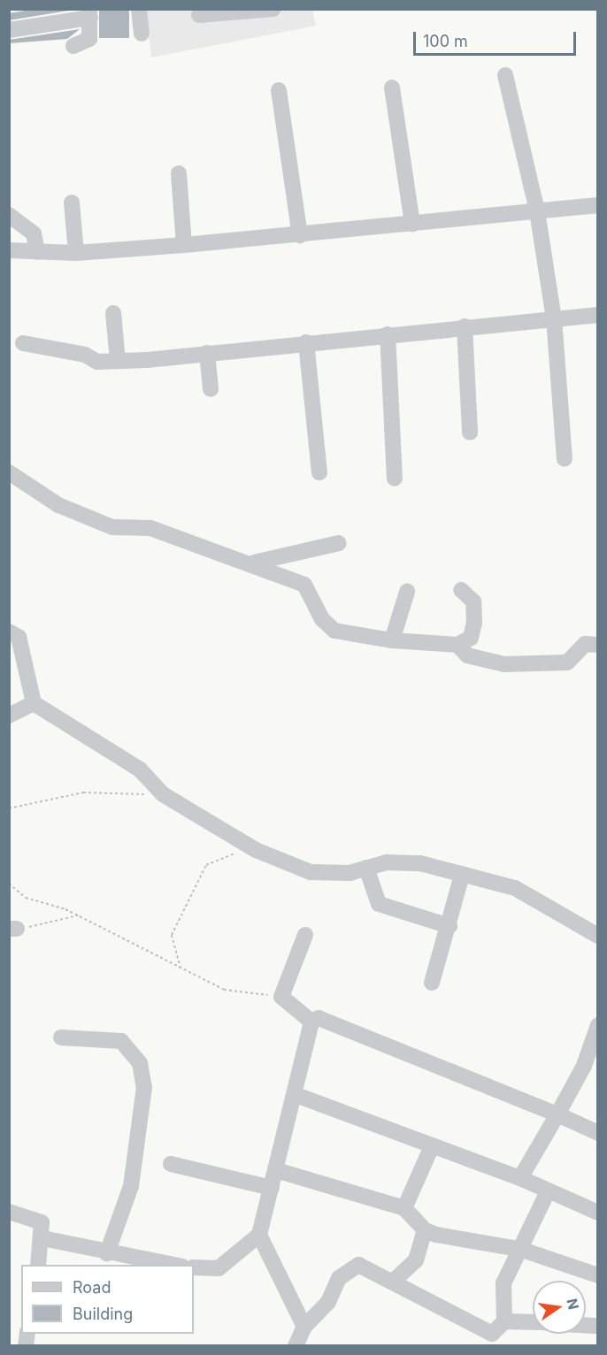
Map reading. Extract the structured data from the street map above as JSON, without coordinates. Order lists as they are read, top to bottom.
{
  "legend": ["Road", "Building"],
  "scale_bar": "100 m",
  "north": "right"
}
